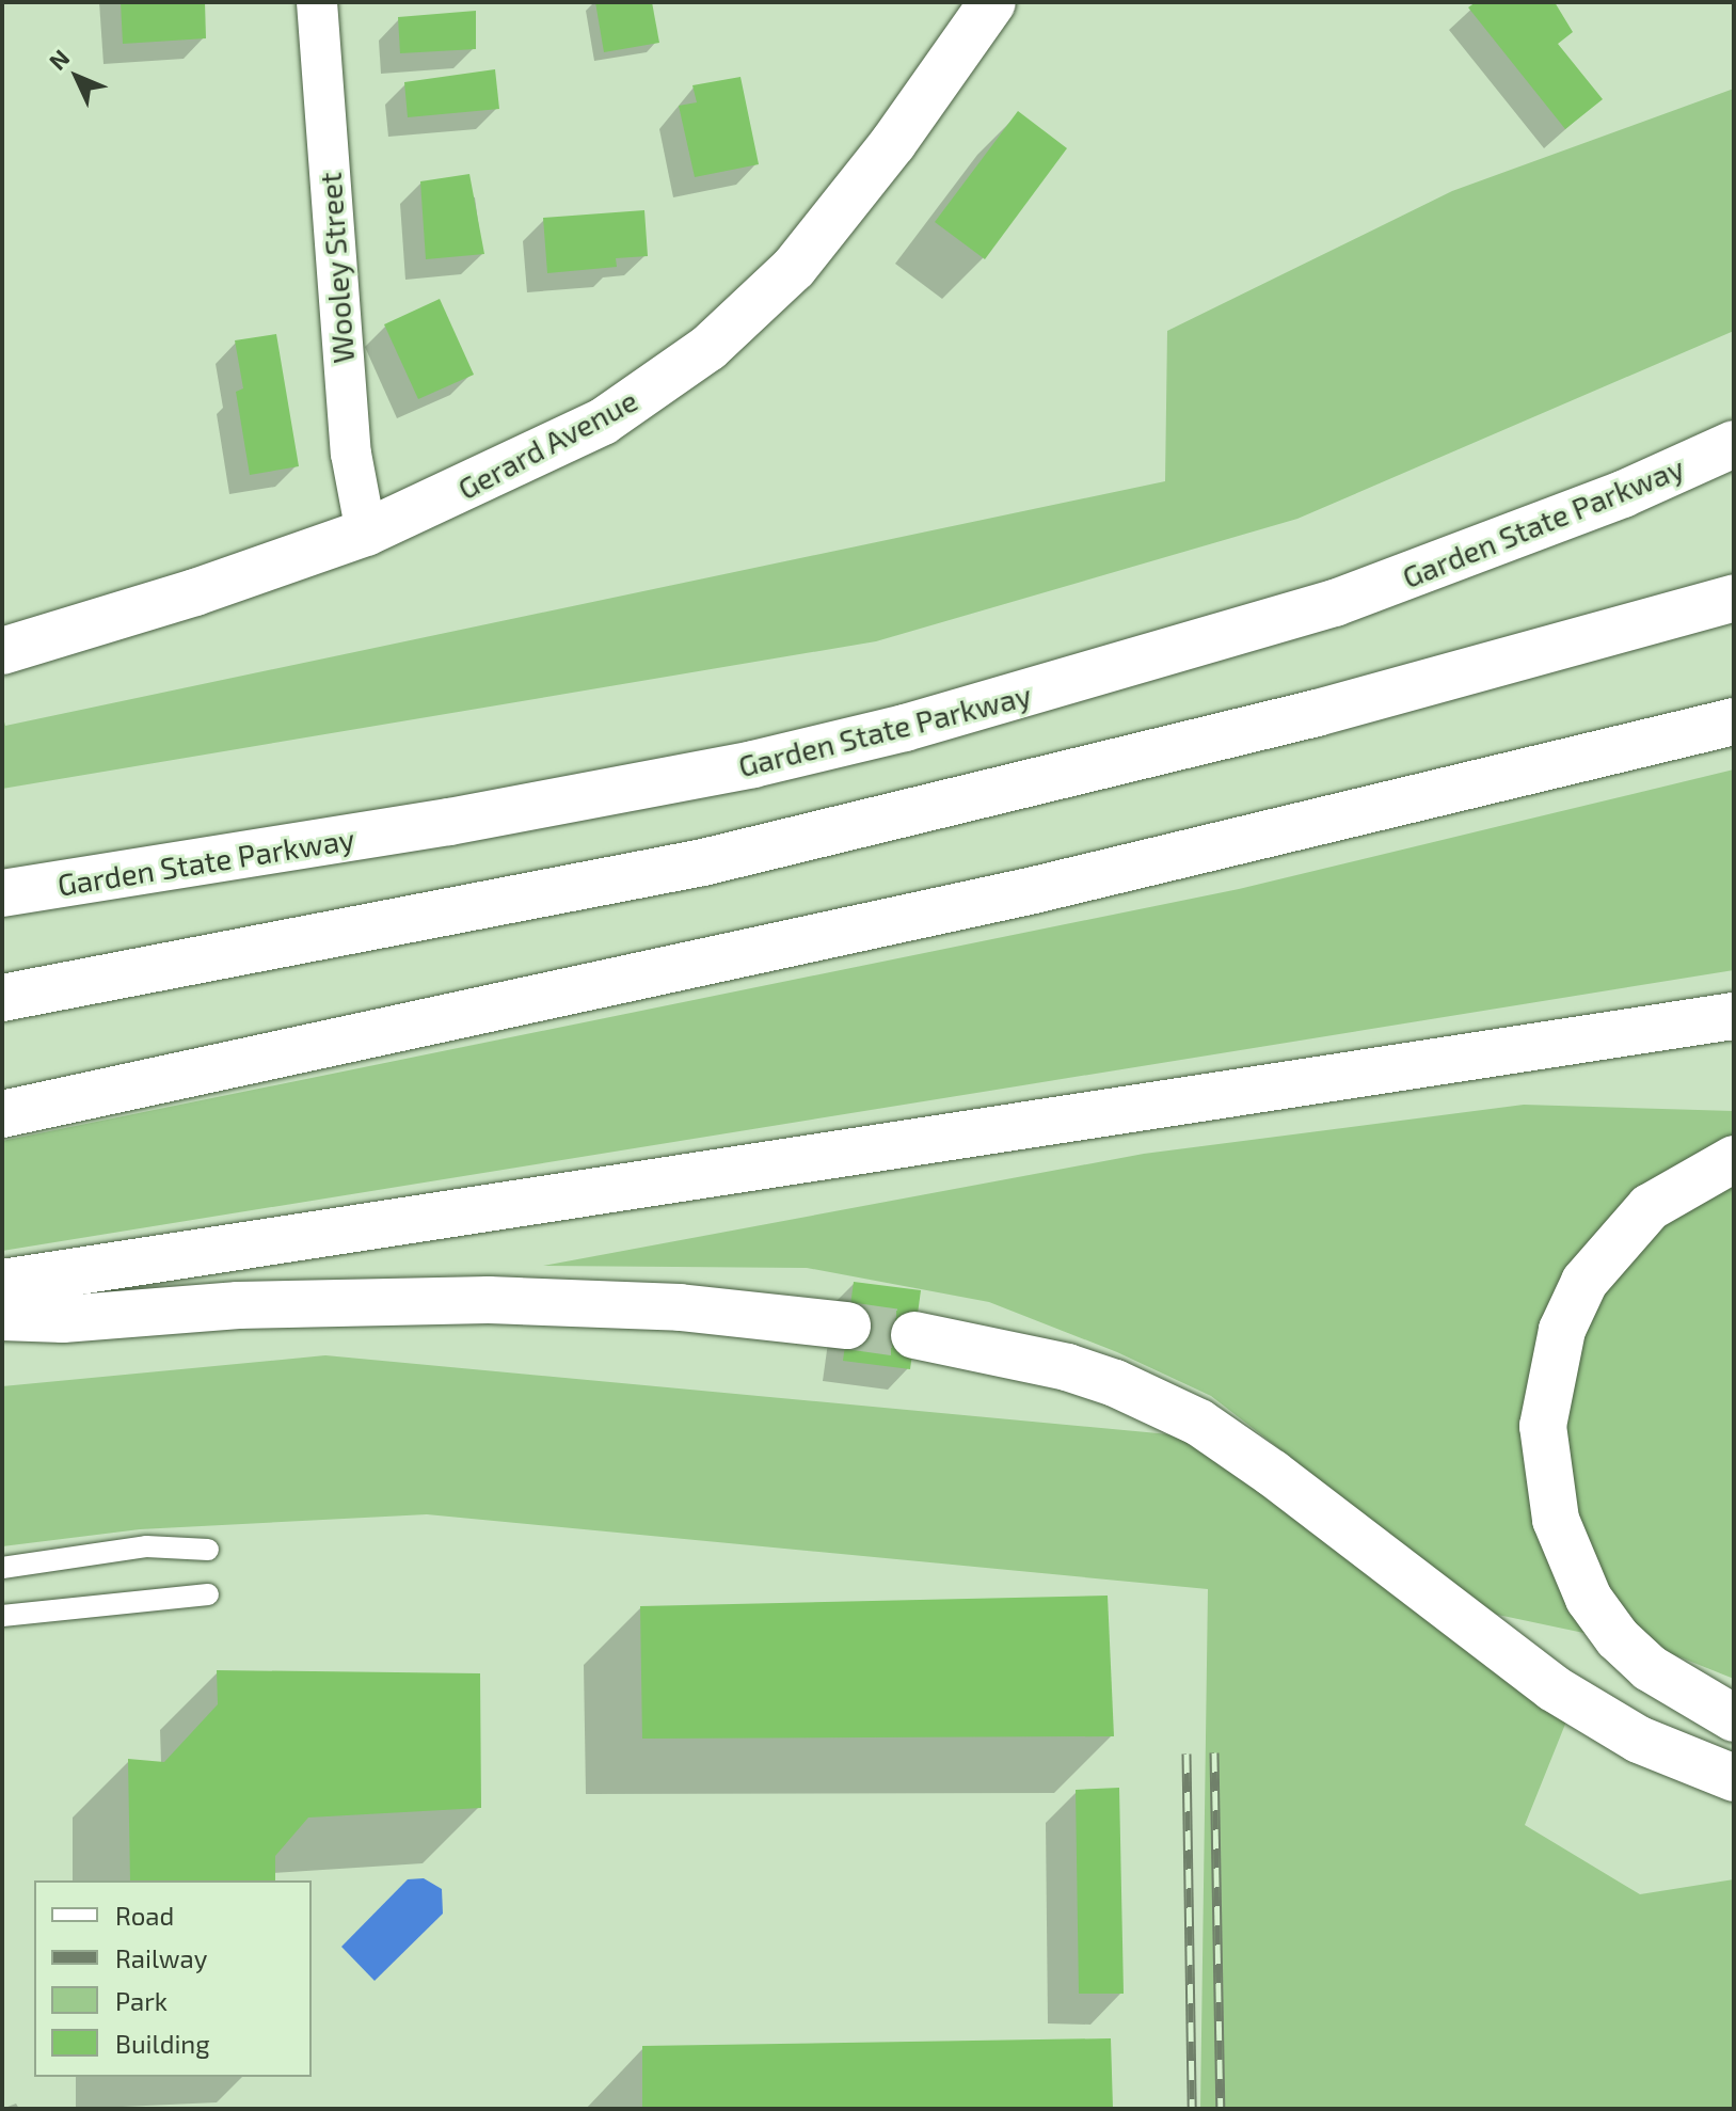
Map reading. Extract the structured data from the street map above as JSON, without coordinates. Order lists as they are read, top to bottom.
{
  "streets": {
    "main road": ["Gerard Avenue", "Garden State Parkway"],
    "street": ["Wooley Street"]
  },
  "crossings": [
    ["Wooley Street", "Gerard Avenue"]
  ],
  "legend": [
    "Road",
    "Railway",
    "Park",
    "Building"
  ],
  "north": "top left"
}
